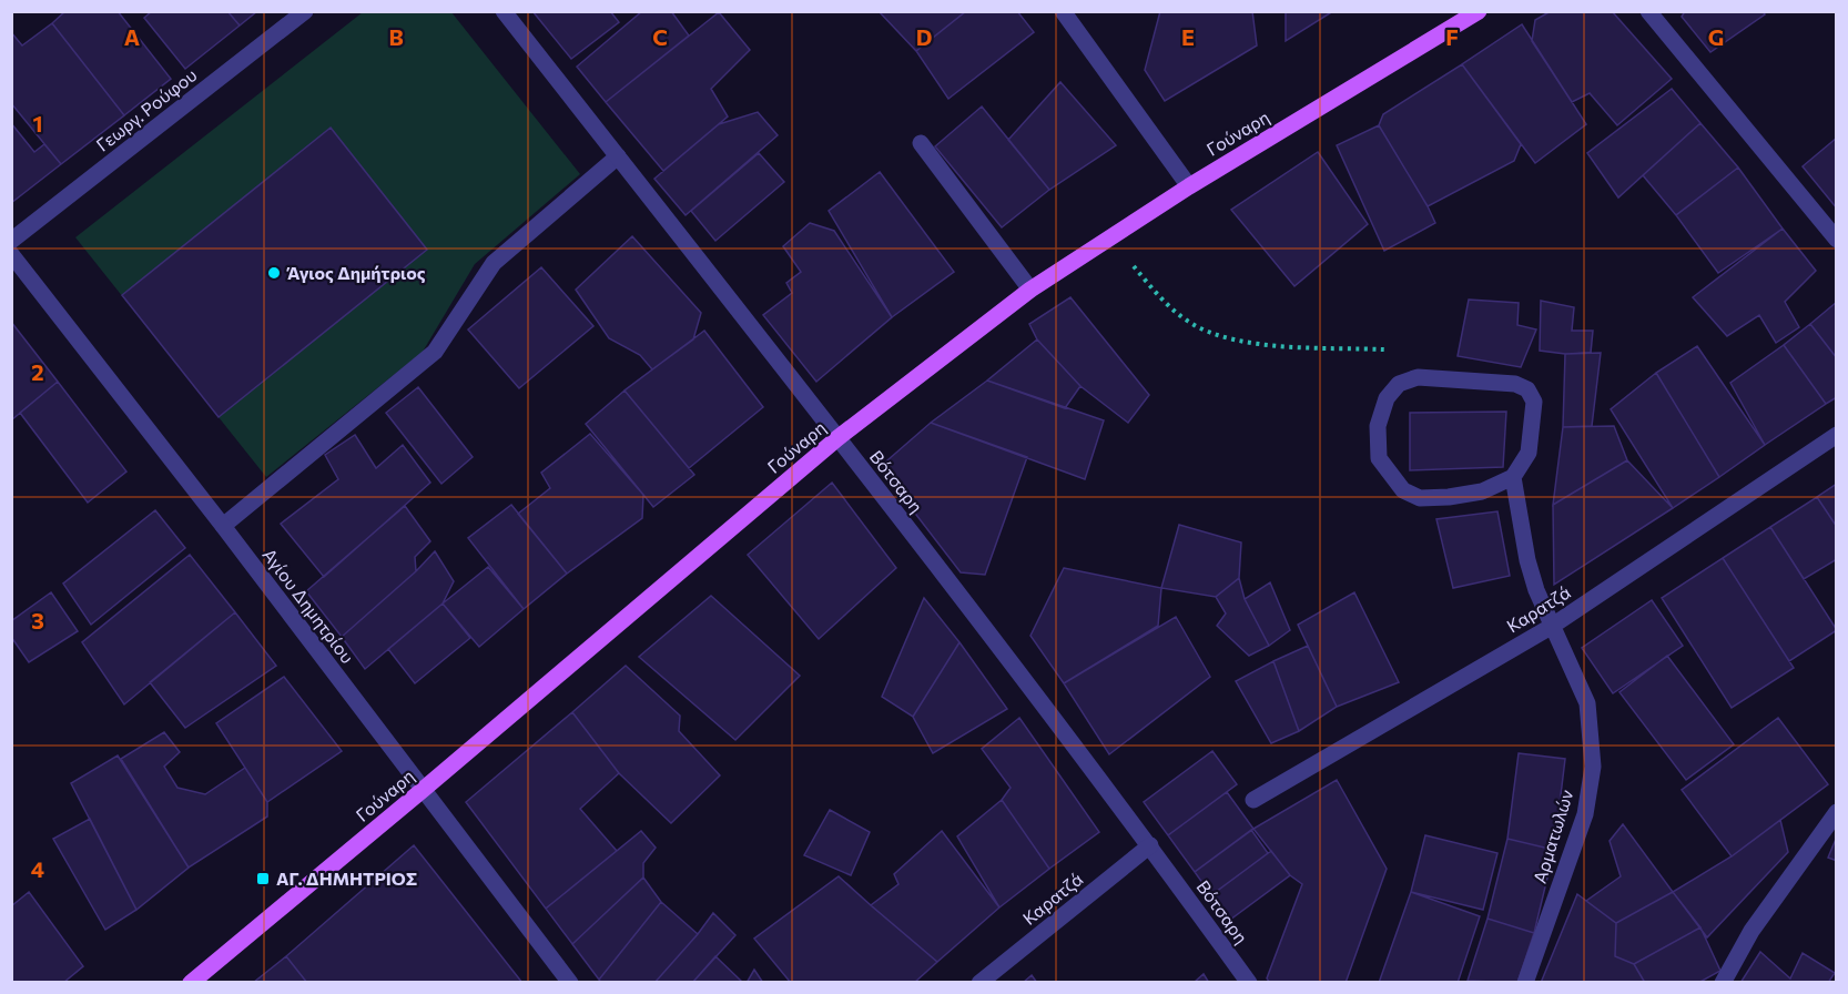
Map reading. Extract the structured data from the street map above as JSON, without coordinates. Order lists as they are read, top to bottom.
{
  "streets": {
    "main road": ["Γούναρη"],
    "street": [
      "Γεωργ. Ρούφου",
      "Βότσαρη",
      "Αγίου Δημητρίου",
      "Καρατζά",
      "Αρματωλών"
    ]
  },
  "crossings": [
    ["Γούναρη", "Βότσαρη"],
    ["Γούναρη", "Αγίου Δημητρίου"],
    ["Βότσαρη", "Καρατζά"],
    ["Καρατζά", "Αρματωλών"]
  ],
  "places": {
    "other": ["Άγιος Δημήτριος"],
    "transit": ["ΑΓ. ΔΗΜΗΤΡΙΟΣ"]
  },
  "grid": {
    "columns": [
      "A",
      "B",
      "C",
      "D",
      "E",
      "F",
      "G"
    ],
    "rows": [
      "1",
      "2",
      "3",
      "4"
    ]
  }
}
